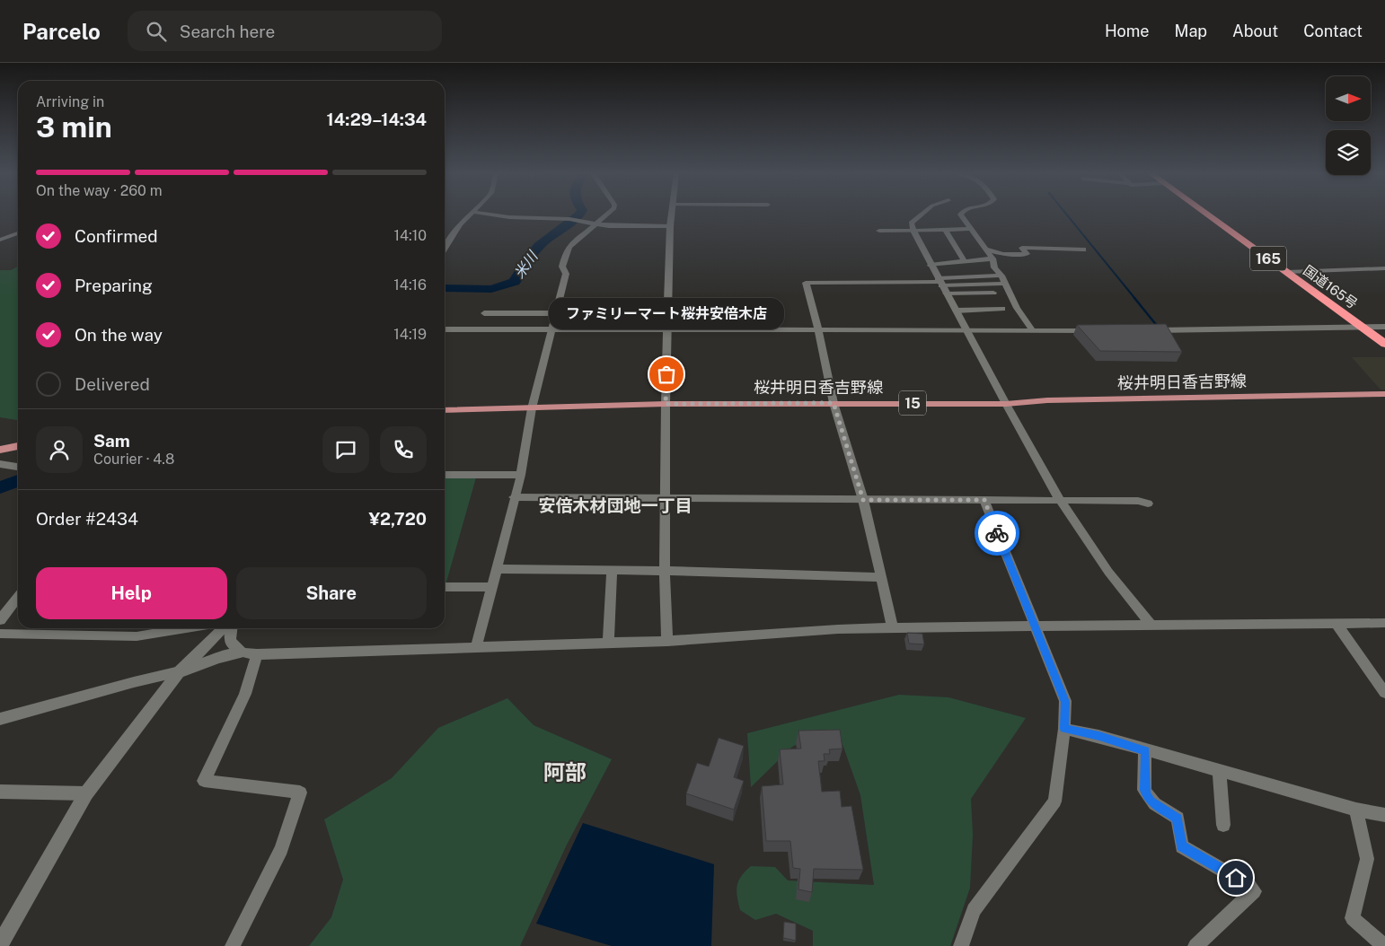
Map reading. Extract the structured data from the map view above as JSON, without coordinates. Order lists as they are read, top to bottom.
{
  "streets": {
    "highway": ["165", "国道165号"],
    "main road": ["桜井明日香吉野線", "15"]
  },
  "districts": ["安倍木材団地一丁目", "阿部"],
  "water": ["米川"],
  "places": ["ファミリーマート桜井安倍木店"],
  "north": "right",
  "page": {
    "header": "Parcelo",
    "search": "Search here",
    "nav": [
      "Home",
      "Map",
      "About",
      "Contact"
    ],
    "heading": ["3 min", "Arriving in", "14:29–14:34"],
    "panel": [
      "Sam",
      "Courier · 4.8",
      "Order #2434",
      "¥2,720"
    ],
    "bar": "On the way · 260 m",
    "list": [
      ["Confirmed", "14:10"],
      ["Preparing", "14:16"],
      ["On the way", "14:19"],
      "Delivered"
    ],
    "bubble": "ファミリーマート桜井安倍木店",
    "buttons": ["Help", "Share"]
  }
}
